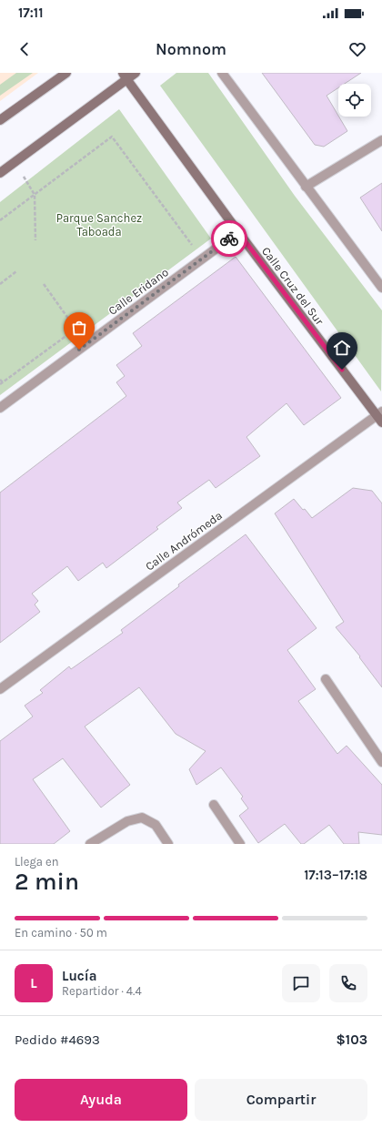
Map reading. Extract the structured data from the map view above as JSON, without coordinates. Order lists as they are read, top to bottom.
{
  "streets": {
    "street": ["Calle Cruz del Sur", "Calle Eridano", "Calle Andrómeda"]
  },
  "crossings": [
    ["Calle Cruz del Sur", "Calle Eridano"],
    ["Calle Cruz del Sur", "Calle Andrómeda"]
  ],
  "parks": ["Parque Sanchez Taboada"],
  "page": {
    "status": "17:11",
    "header": "Nomnom",
    "heading": ["2 min", "Llega en", "17:13–17:18"],
    "panel": [
      "Lucía",
      "Repartidor · 4.4",
      "Pedido #4693",
      "$103"
    ],
    "bar": "En camino · 50 m",
    "round": "L",
    "buttons": ["Ayuda", "Compartir"]
  }
}
